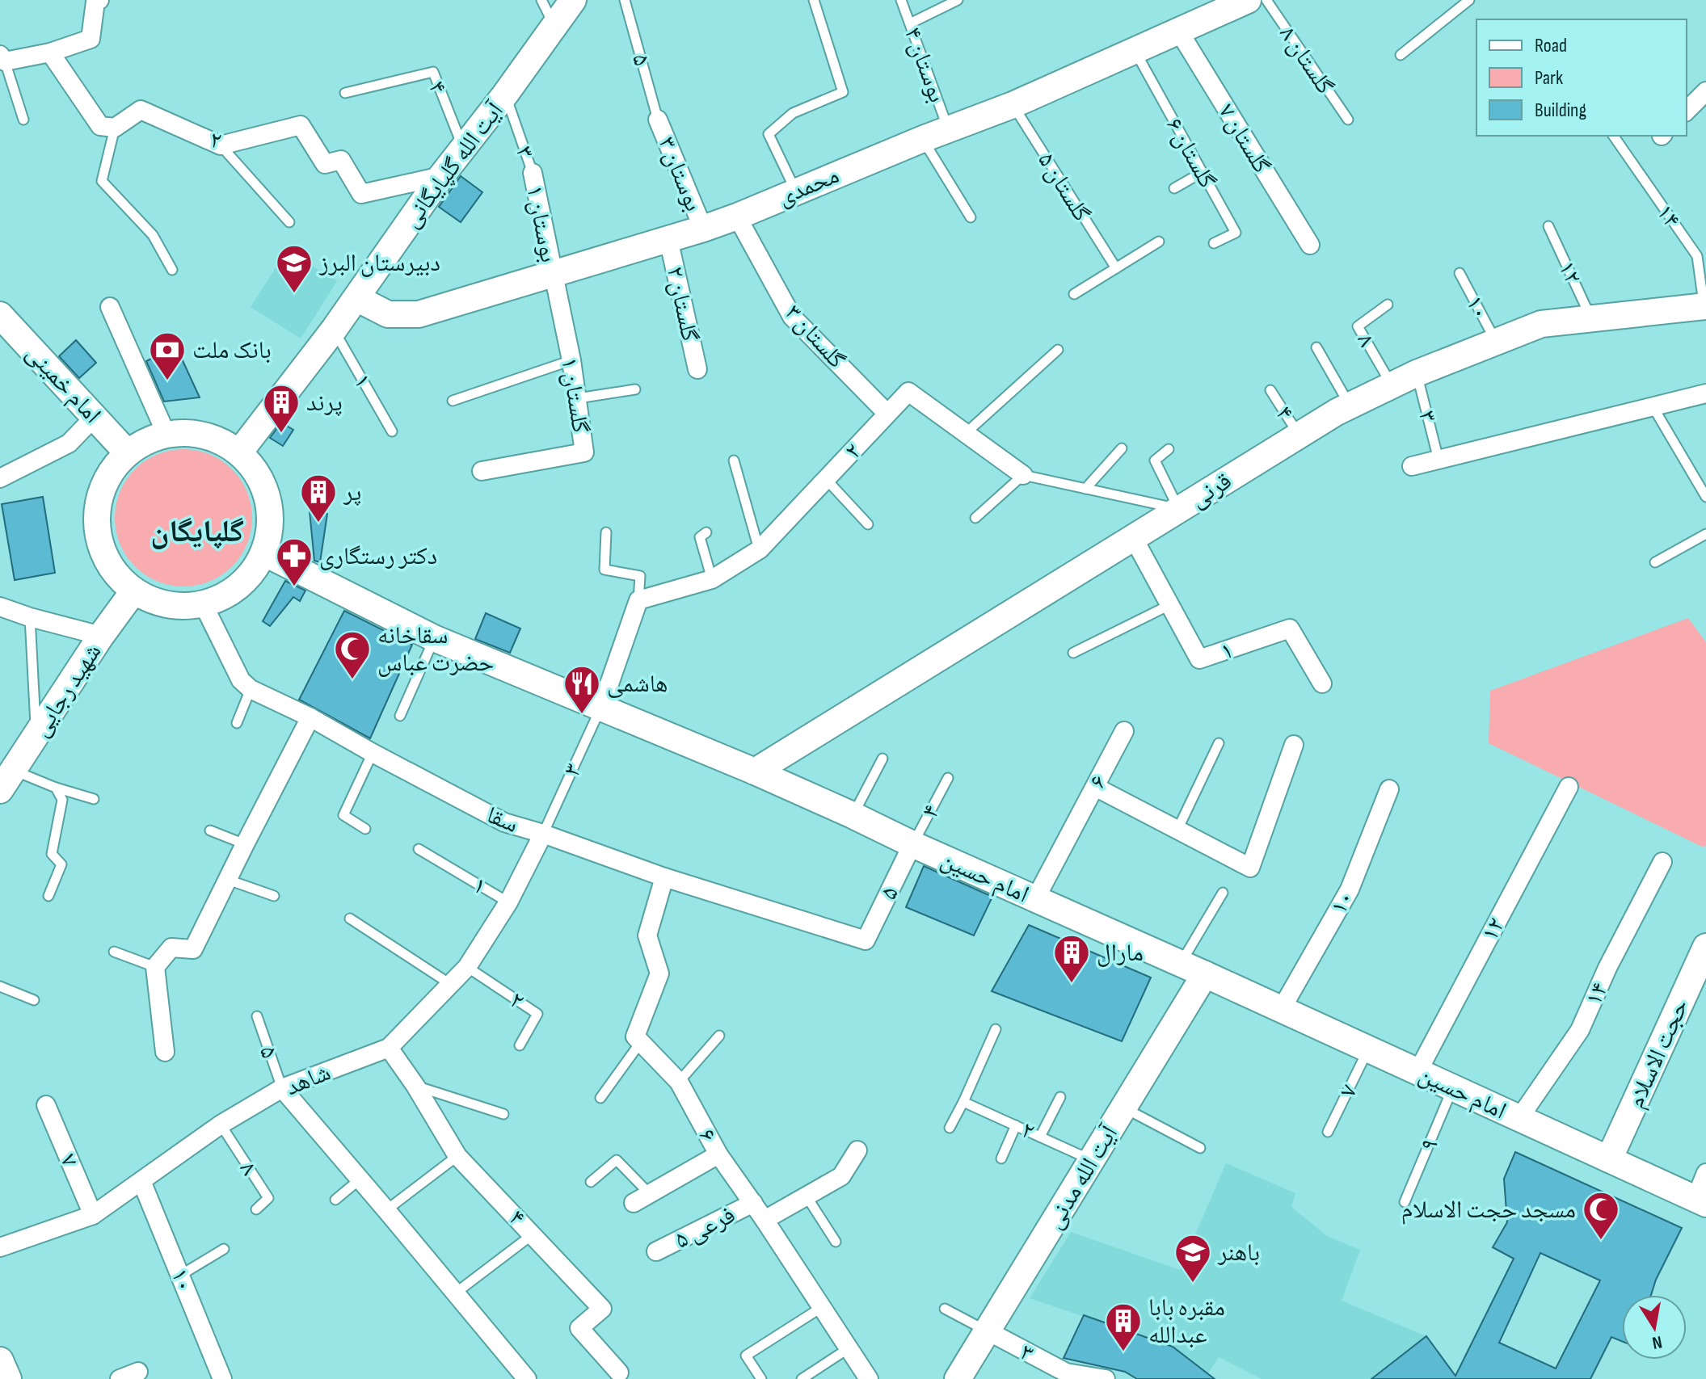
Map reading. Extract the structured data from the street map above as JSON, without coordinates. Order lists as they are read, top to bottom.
{
  "streets": {
    "main road": [
      "آیت الله گلپایگانی",
      "محمدی",
      "امام خمینی",
      "قرنی",
      "شهید رجایی",
      "امام حسین",
      "حجت الاسلام",
      "آیت الله مدنی"
    ],
    "street": [
      "۵",
      "۴",
      "گلستان ۷",
      "۲",
      "۳",
      "بوستان ۳",
      "۱۴",
      "بوستان ۱",
      "۱۲",
      "گلستان ۲",
      "۱۰",
      "گلستان ۳",
      "۱",
      "گلستان ۱",
      "۶",
      "سقا",
      "شاهد",
      "۷",
      "فرعی ۵"
    ],
    "lane": [
      "گلستان ۸",
      "بوستان ۴",
      "گلستان ۶",
      "گلستان ۵",
      "۸",
      "۹"
    ]
  },
  "crossings": [
    ["۵", "۴"],
    ["۵", "بوستان ۳"],
    ["۵", "سقا"],
    ["۵", "امام حسین"],
    ["۵", "شاهد"],
    ["بوستان ۴", "محمدی"],
    ["۴", "آیت الله گلپایگانی"],
    ["۴", "قرنی"],
    ["۴", "امام حسین"],
    ["۴", "شاهد"],
    ["گلستان ۷", "محمدی"],
    ["۲", "آیت الله گلپایگانی"],
    ["۲", "گلستان ۳"],
    ["۲", "قرنی"],
    ["۲", "شاهد"],
    ["۲", "آیت الله مدنی"],
    ["۳", "آیت الله گلپایگانی"],
    ["۳", "بوستان ۱"],
    ["۳", "قرنی"],
    ["۳", "سقا"],
    ["۳", "امام حسین"],
    ["۳", "شاهد"],
    ["۳", "آیت الله مدنی"],
    ["گلستان ۶", "محمدی"],
    ["آیت الله گلپایگانی", "محمدی"],
    ["آیت الله گلپایگانی", "۱"],
    ["آیت الله گلپایگانی", "امام خمینی"],
    ["آیت الله گلپایگانی", "شهید رجایی"],
    ["آیت الله گلپایگانی", "سقا"],
    ["آیت الله گلپایگانی", "امام حسین"],
    ["بوستان ۳", "محمدی"],
    ["محمدی", "گلستان ۵"],
    ["محمدی", "بوستان ۱"],
    ["محمدی", "گلستان ۲"],
    ["محمدی", "گلستان ۳"],
    ["محمدی", "گلستان ۱"],
    ["۱۴", "قرنی"],
    ["۱۴", "امام حسین"],
    ["بوستان ۱", "گلستان ۱"],
    ["۱۲", "قرنی"],
    ["۱۲", "امام حسین"],
    ["۱۰", "قرنی"],
    ["۱۰", "امام حسین"],
    ["۱۰", "شاهد"],
    ["۸", "قرنی"],
    ["۸", "شاهد"],
    ["۱", "قرنی"],
    ["۱", "شاهد"],
    ["امام خمینی", "شهید رجایی"],
    ["امام خمینی", "سقا"],
    ["امام خمینی", "امام حسین"],
    ["قرنی", "امام حسین"],
    ["شهید رجایی", "سقا"],
    ["شهید رجایی", "امام حسین"],
    ["۶", "امام حسین"],
    ["۶", "فرعی ۵"],
    ["سقا", "امام حسین"],
    ["سقا", "شاهد"],
    ["امام حسین", "حجت الاسلام"],
    ["امام حسین", "۷"],
    ["امام حسین", "۹"],
    ["امام حسین", "آیت الله مدنی"],
    ["شاهد", "۷"]
  ],
  "districts": ["گلپایگان"],
  "places": {
    "school or university": ["دبیرستان البرز", "باهنر"],
    "bank": ["بانک ملت"],
    "building": [
      "پرند",
      "پر",
      "مارال",
      "مقبره بابا عبدالله"
    ],
    "pharmacy": ["دکتر رستگاری"],
    "mosque": ["سقاخانه حضرت عباس", "مسجد حجت الاسلام"],
    "restaurant": ["هاشمی"]
  },
  "legend": ["Road", "Park", "Building"],
  "north": "bottom"
}
